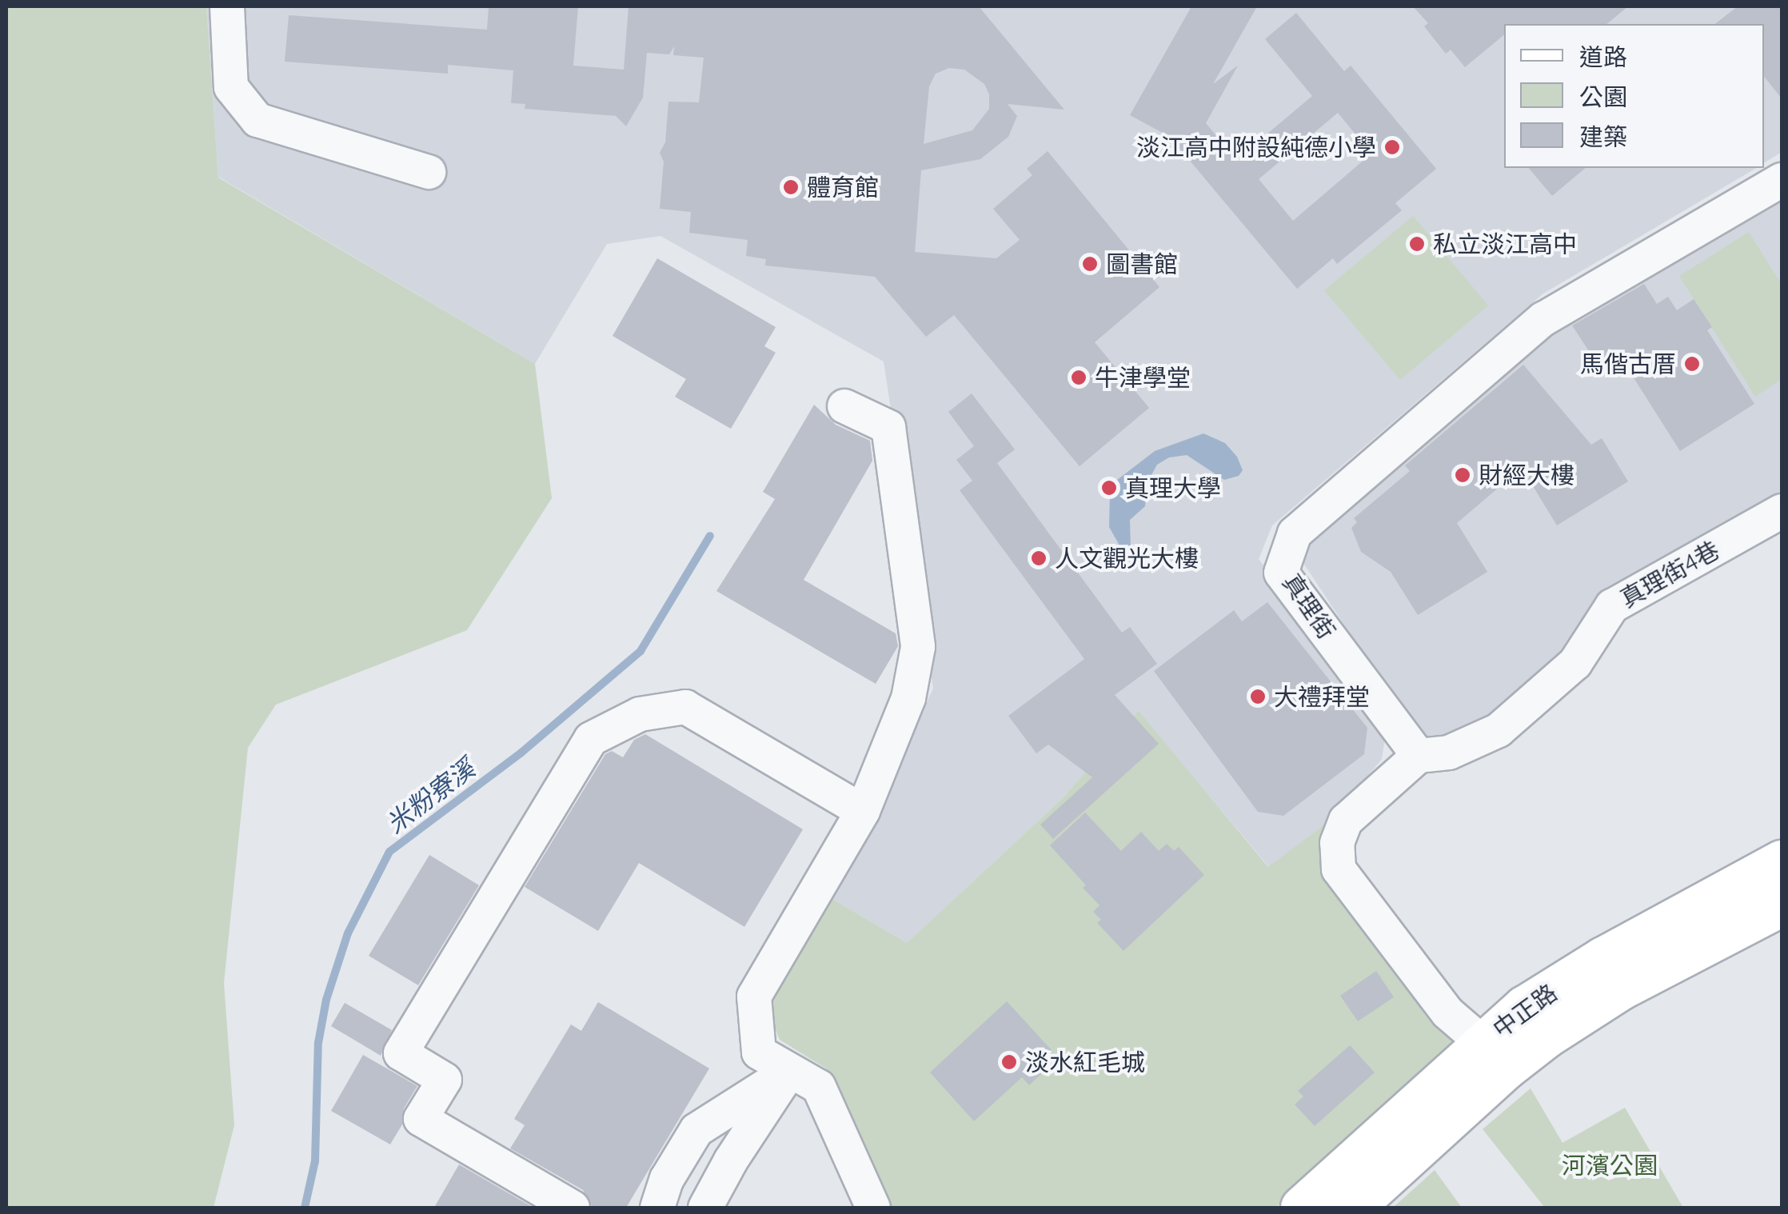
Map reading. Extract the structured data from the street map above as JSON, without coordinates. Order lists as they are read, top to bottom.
{
  "streets": {
    "main road": ["中正路"],
    "street": ["真理街4巷", "真理街"]
  },
  "crossings": [
    ["真理街4巷", "真理街"]
  ],
  "water": ["米粉寮溪"],
  "parks": ["河濱公園"],
  "places": [
    "淡江高中附設純德小學",
    "體育館",
    "私立淡江高中",
    "圖書館",
    "馬偕古厝",
    "牛津學堂",
    "財經大樓",
    "真理大學",
    "人文觀光大樓",
    "大禮拜堂",
    "淡水紅毛城"
  ],
  "legend": ["道路", "公園", "建築"]
}
